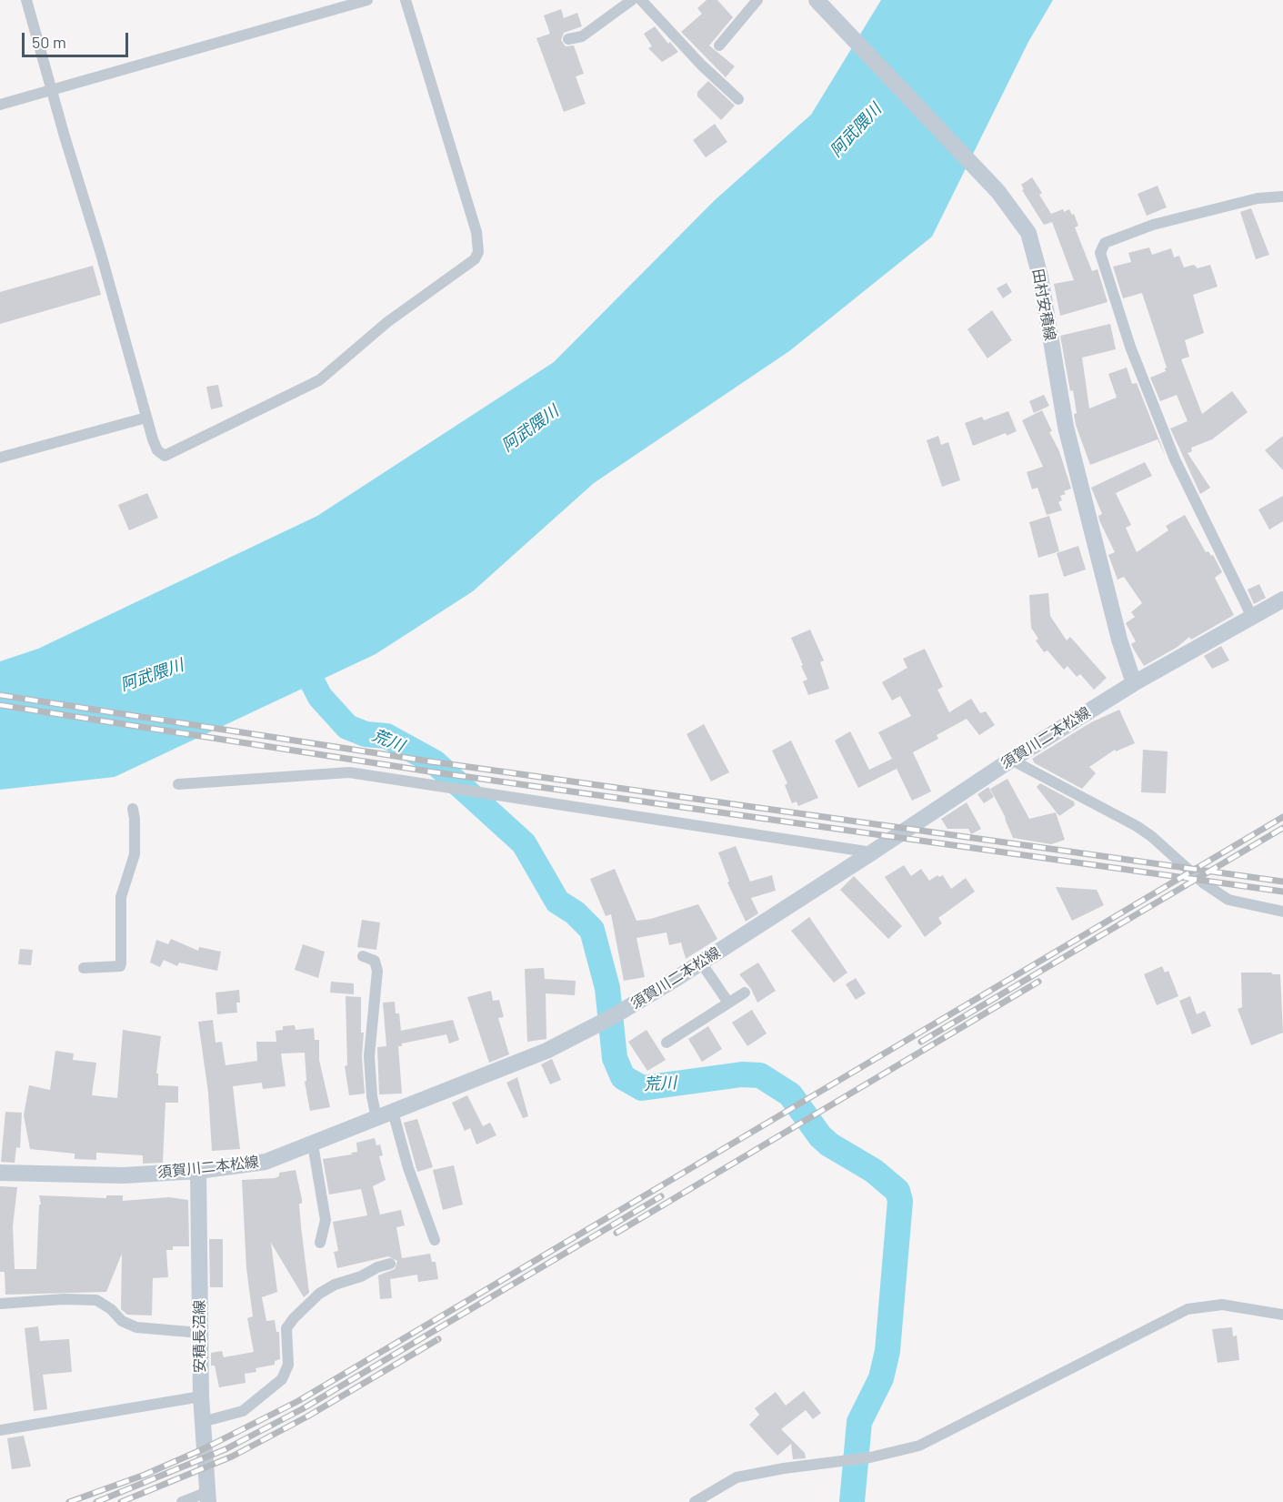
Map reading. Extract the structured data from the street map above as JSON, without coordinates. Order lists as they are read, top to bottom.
{
  "streets": {
    "main road": ["田村安積線", "須賀川二本松線", "安積長沼線"]
  },
  "crossings": [
    ["田村安積線", "須賀川二本松線"],
    ["須賀川二本松線", "安積長沼線"]
  ],
  "water": ["阿武隈川", "荒川"],
  "scale_bar": "50 m"
}
